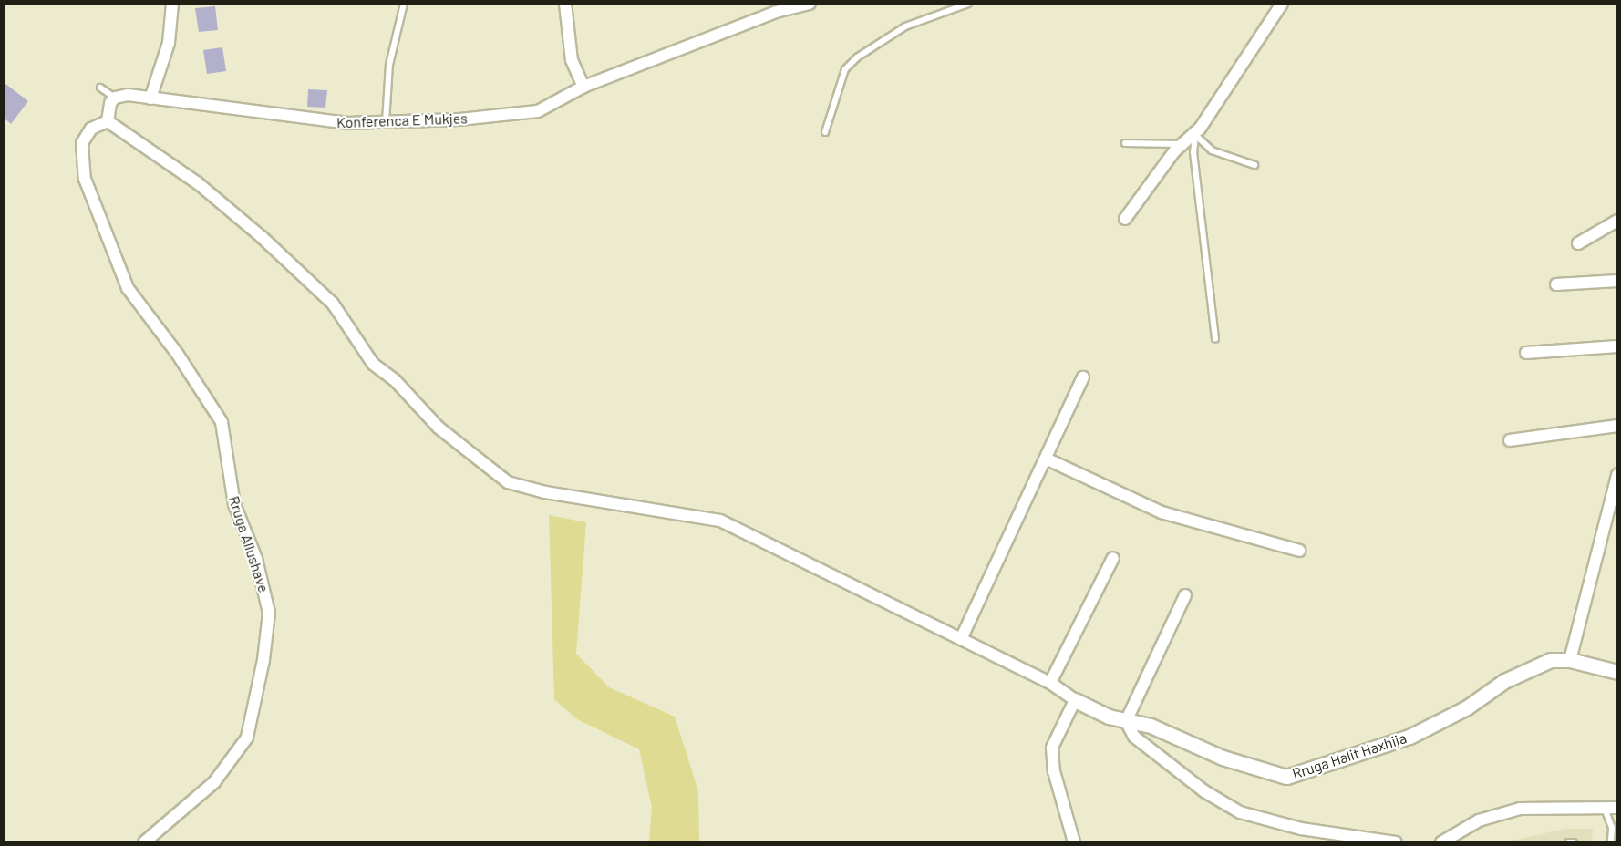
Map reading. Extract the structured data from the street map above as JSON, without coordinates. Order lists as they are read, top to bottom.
{
  "streets": {
    "street": ["Konferenca E Mukjes", "Rruga Allushave", "Rruga Halit Haxhija"]
  }
}
